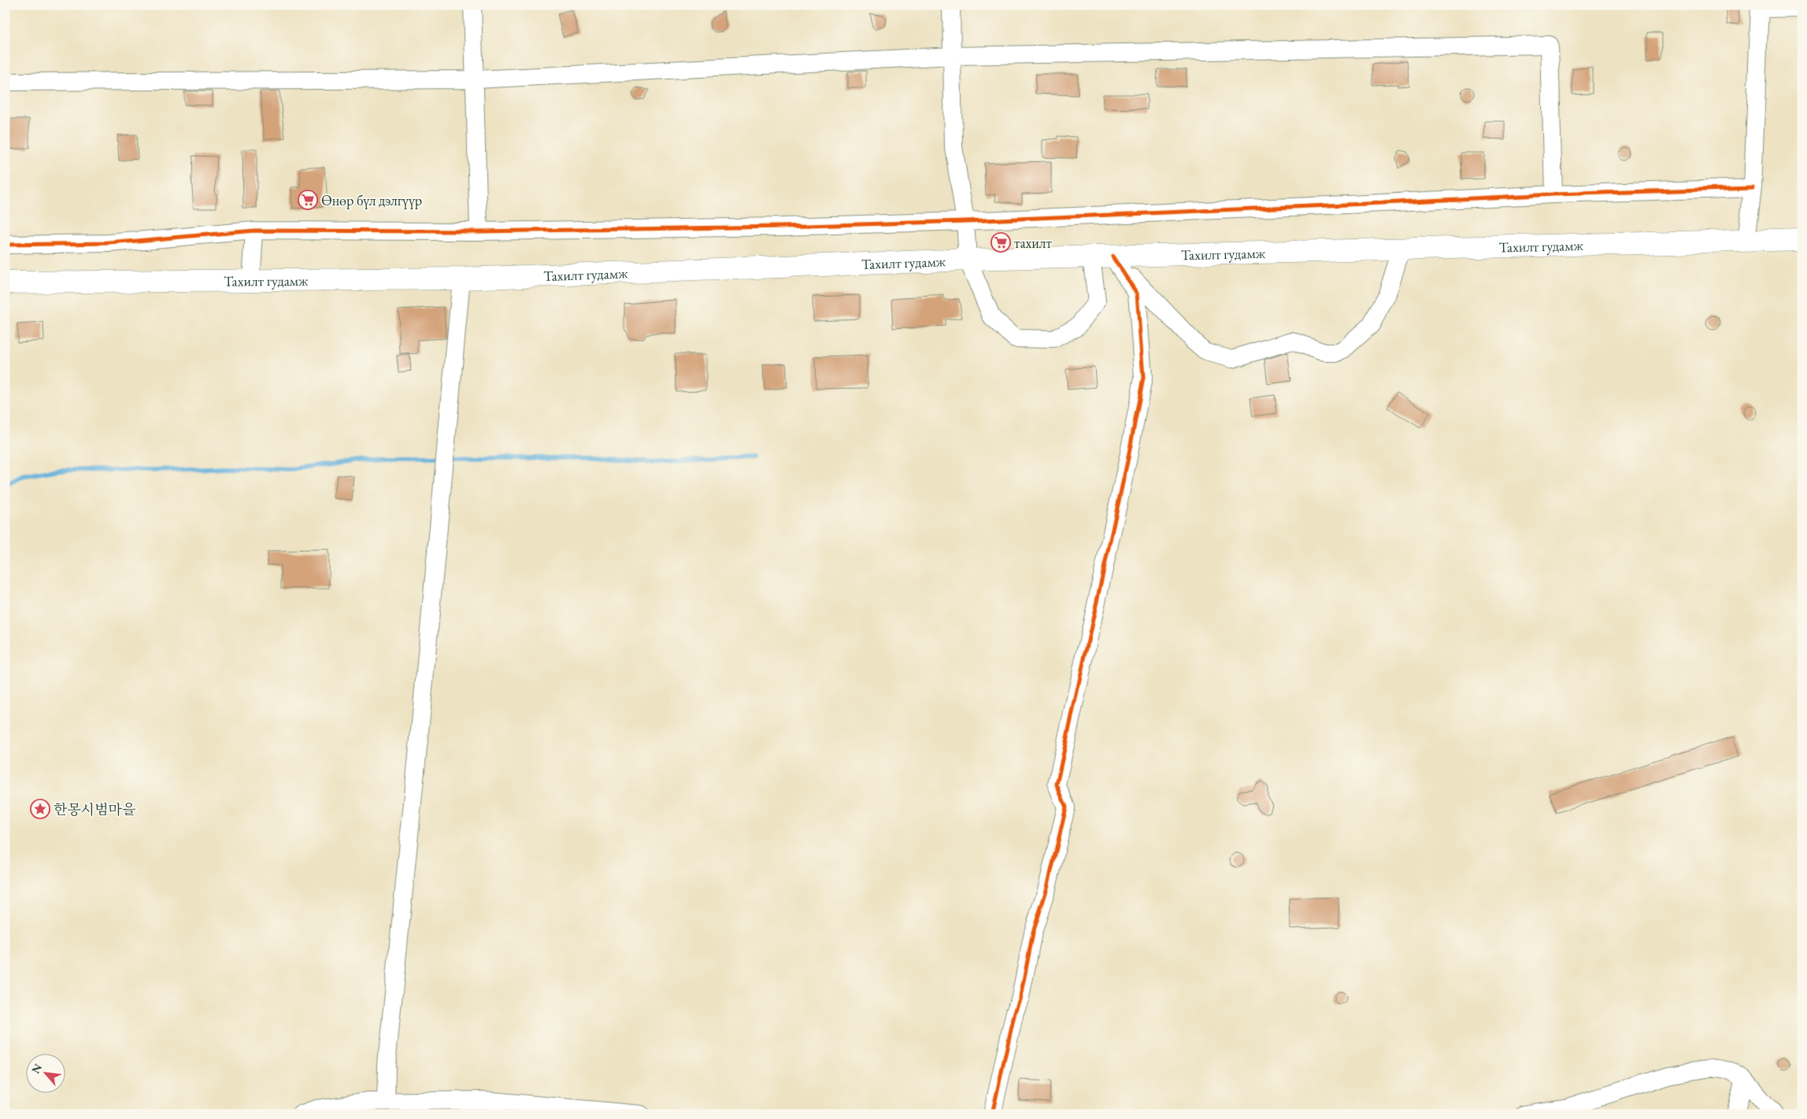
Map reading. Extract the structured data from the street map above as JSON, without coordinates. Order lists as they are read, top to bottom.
{
  "streets": {
    "main road": ["Тахилт гудамж"]
  },
  "places": {
    "supermarket": ["Өнөр бүл дэлгүүр", "тахилт"],
    "place": ["한몽시범마을"]
  },
  "north": "top left"
}
